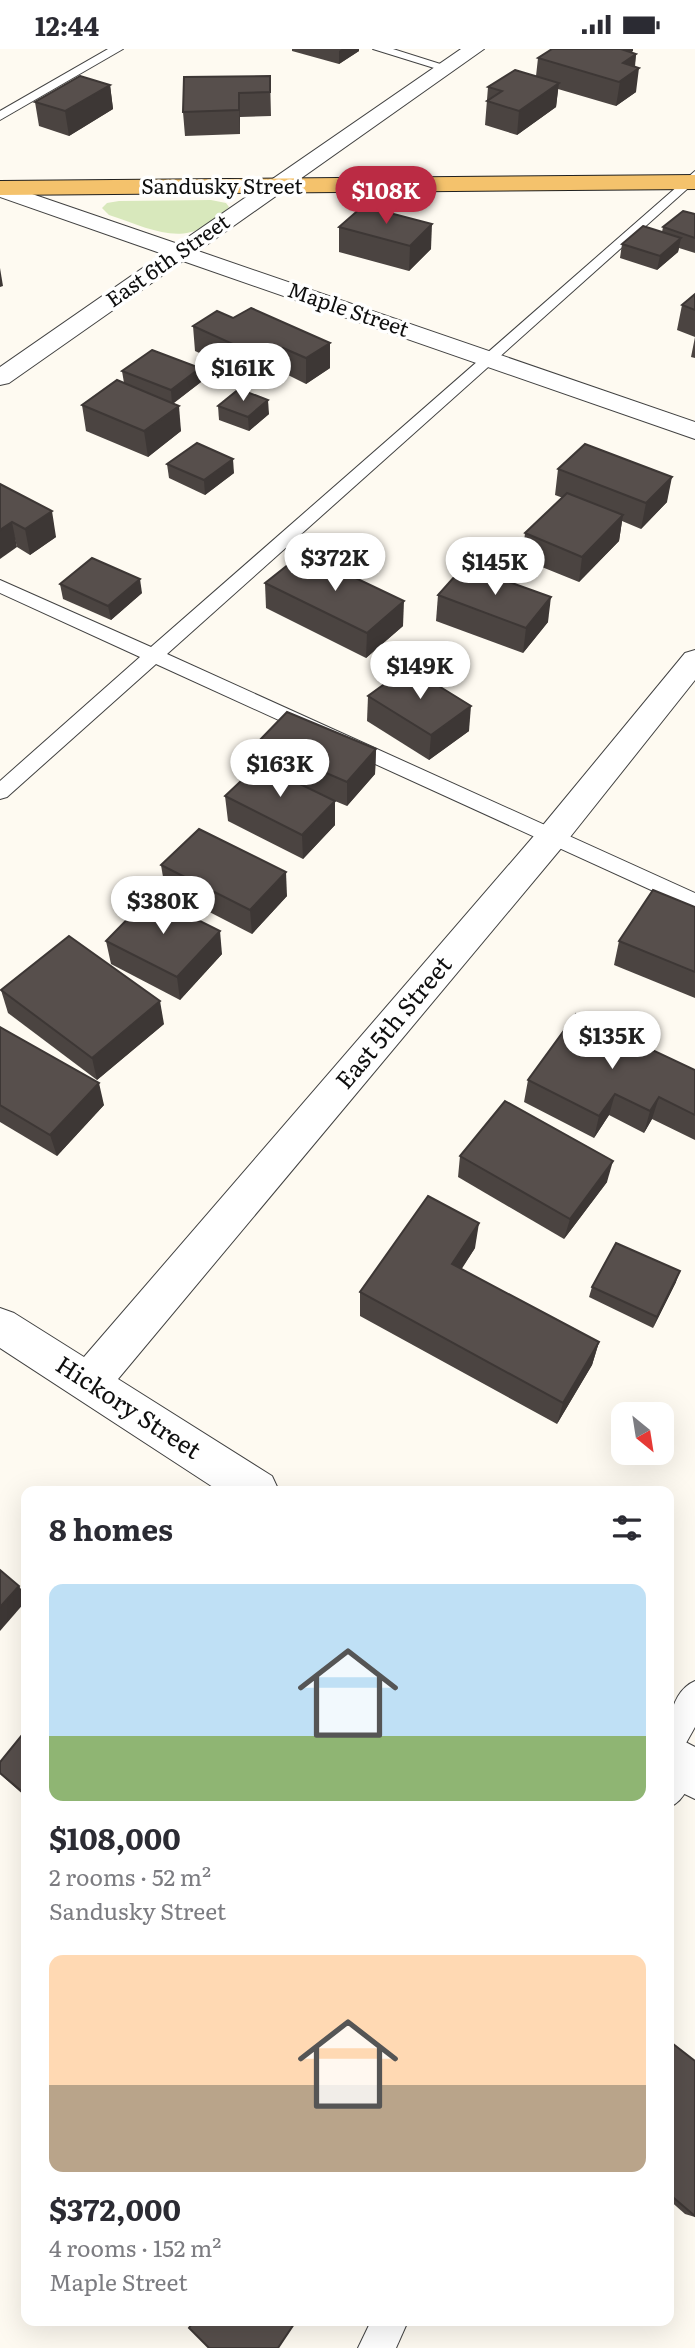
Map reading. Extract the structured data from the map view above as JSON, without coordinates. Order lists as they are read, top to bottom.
{
  "streets": {
    "main road": ["Sandusky Street"],
    "street": [
      "East 6th Street",
      "Maple Street",
      "East 5th Street",
      "Hickory Street"
    ]
  },
  "crossings": [
    ["Sandusky Street", "East 6th Street"],
    ["Sandusky Street", "Maple Street"],
    ["East 6th Street", "Maple Street"],
    ["East 5th Street", "Hickory Street"]
  ],
  "north": "bottom right",
  "page": {
    "status": "12:44",
    "price": [
      "$108K",
      "$161K",
      "$372K",
      "$145K",
      "$149K",
      "$163K",
      "$380K",
      "$135K"
    ],
    "heading": "8 homes",
    "list": [
      {
        "name": "$108,000",
        "note": "2 rooms · 52 m² · Sandusky Street"
      },
      {
        "name": "$372,000",
        "note": "4 rooms · 152 m² · Maple Street"
      }
    ]
  }
}
